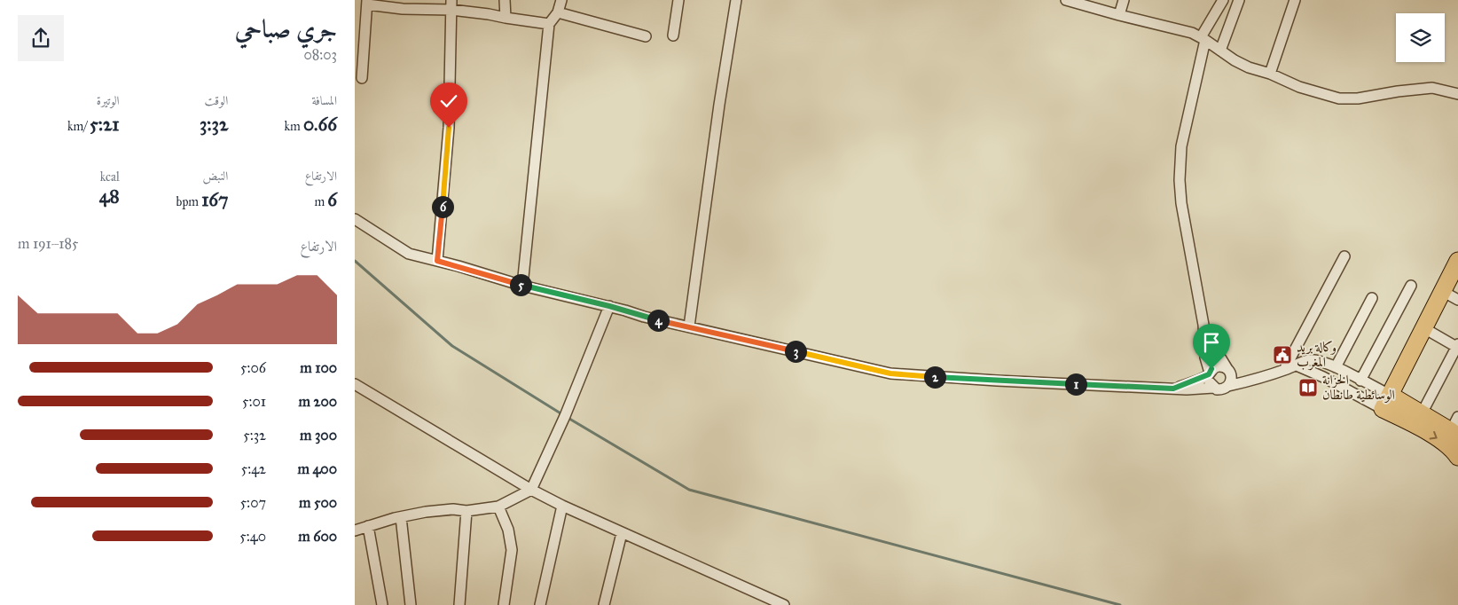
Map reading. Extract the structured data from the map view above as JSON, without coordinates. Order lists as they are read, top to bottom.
{
  "places": {
    "public building": ["وكالة بريد المغرب"],
    "library": ["الخزانة الوسائطية طانطان"]
  },
  "page": {
    "heading": ["جري صباحي", "08:03"],
    "stats": [
      ["المسافة", "0.66 km"],
      ["الوقت", "3:32"],
      ["الوتيرة", "5:21 /km"],
      ["الارتفاع", "6 m"],
      ["النبض", "167 bpm"],
      ["kcal", "48"]
    ],
    "pins": [
      "6",
      "5",
      "4",
      "3",
      "2",
      "1"
    ],
    "chart": ["الارتفاع", "185–191 m"],
    "list": [
      {
        "name": "100 m",
        "note": "5:06"
      },
      {
        "name": "200 m",
        "note": "5:01"
      },
      {
        "name": "300 m",
        "note": "5:32"
      },
      {
        "name": "400 m",
        "note": "5:42"
      },
      {
        "name": "500 m",
        "note": "5:07"
      },
      {
        "name": "600 m",
        "note": "5:40"
      }
    ]
  }
}
